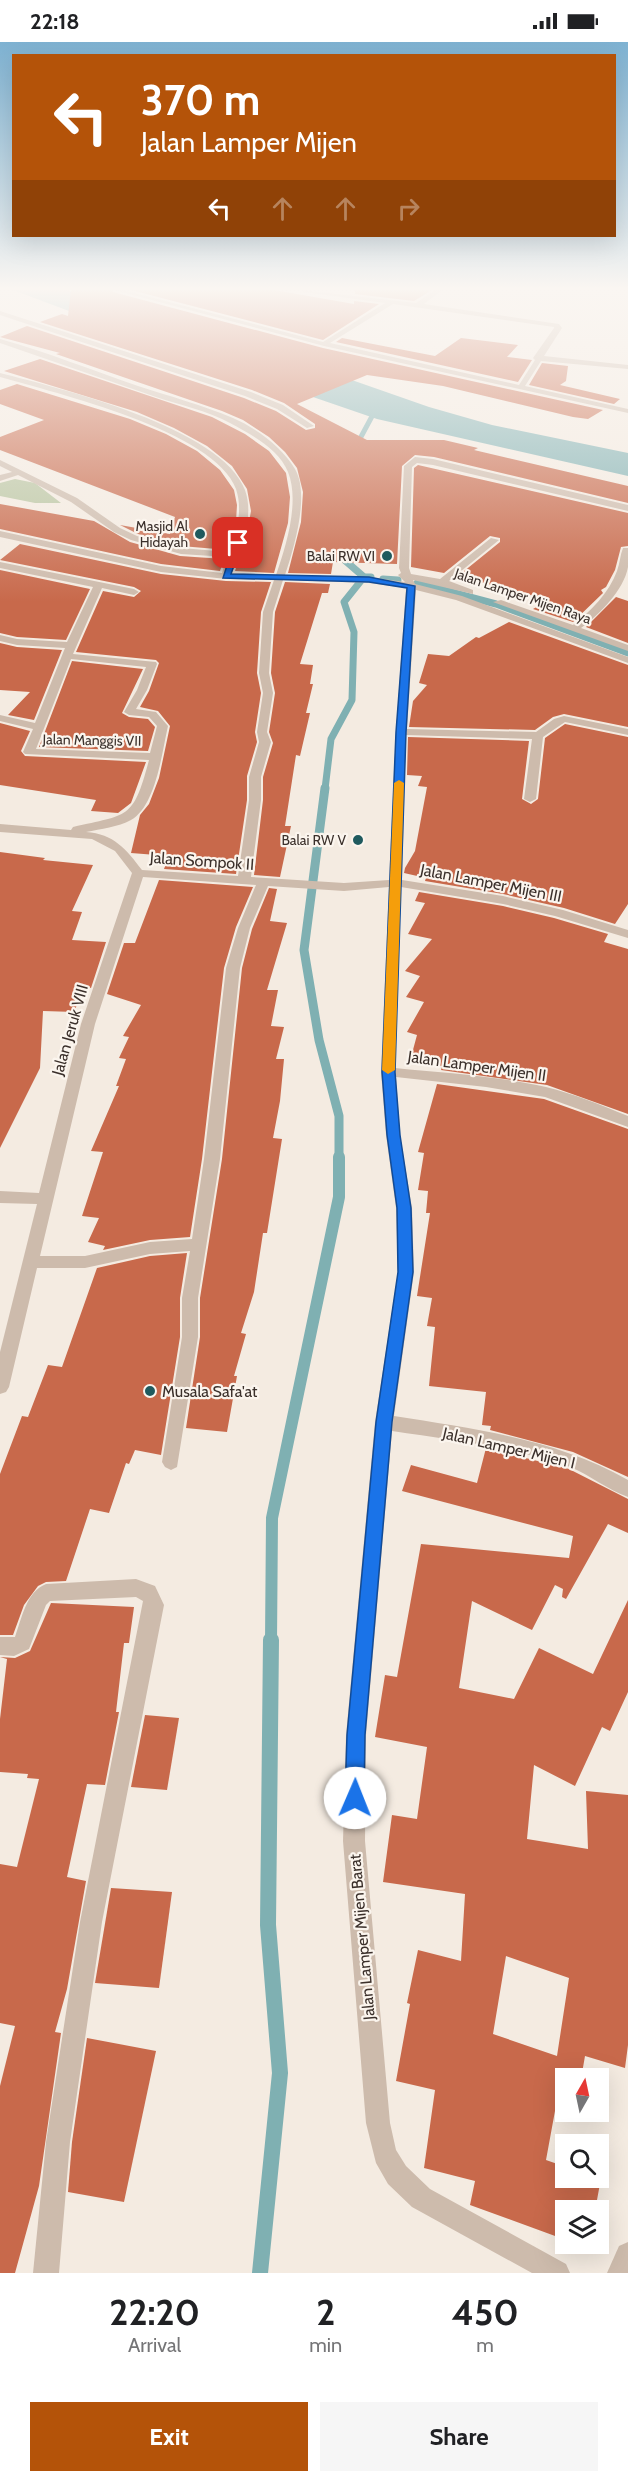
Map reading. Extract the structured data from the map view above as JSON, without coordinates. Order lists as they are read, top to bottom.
{
  "streets": {
    "street": [
      "Jalan Lamper Mijen Raya",
      "Jalan Manggis VII",
      "Jalan Sompok II",
      "Jalan Lamper Mijen III",
      "Jalan Jeruk VIII",
      "Jalan Lamper Mijen II",
      "Jalan Lamper Mijen I",
      "Jalan Lamper Mijen Barat"
    ]
  },
  "crossings": [
    ["Jalan Lamper Mijen Raya", "Jalan Lamper Mijen Barat"],
    ["Jalan Manggis VII", "Jalan Sompok II"],
    ["Jalan Sompok II", "Jalan Lamper Mijen III"],
    ["Jalan Sompok II", "Jalan Jeruk VIII"],
    ["Jalan Lamper Mijen III", "Jalan Lamper Mijen Barat"],
    ["Jalan Lamper Mijen II", "Jalan Lamper Mijen Barat"],
    ["Jalan Lamper Mijen I", "Jalan Lamper Mijen Barat"]
  ],
  "places": [
    "Masjid Al Hidayah",
    "Balai RW VI",
    "Balai RW V",
    "Musala Safa'at"
  ],
  "north": "top",
  "page": {
    "status": "22:18",
    "turn": ["370 m", "Jalan Lamper Mijen"],
    "eta": [
      "22:20",
      "Arrival",
      "2",
      "min",
      "450",
      "m"
    ],
    "buttons": ["Exit", "Share"]
  }
}
